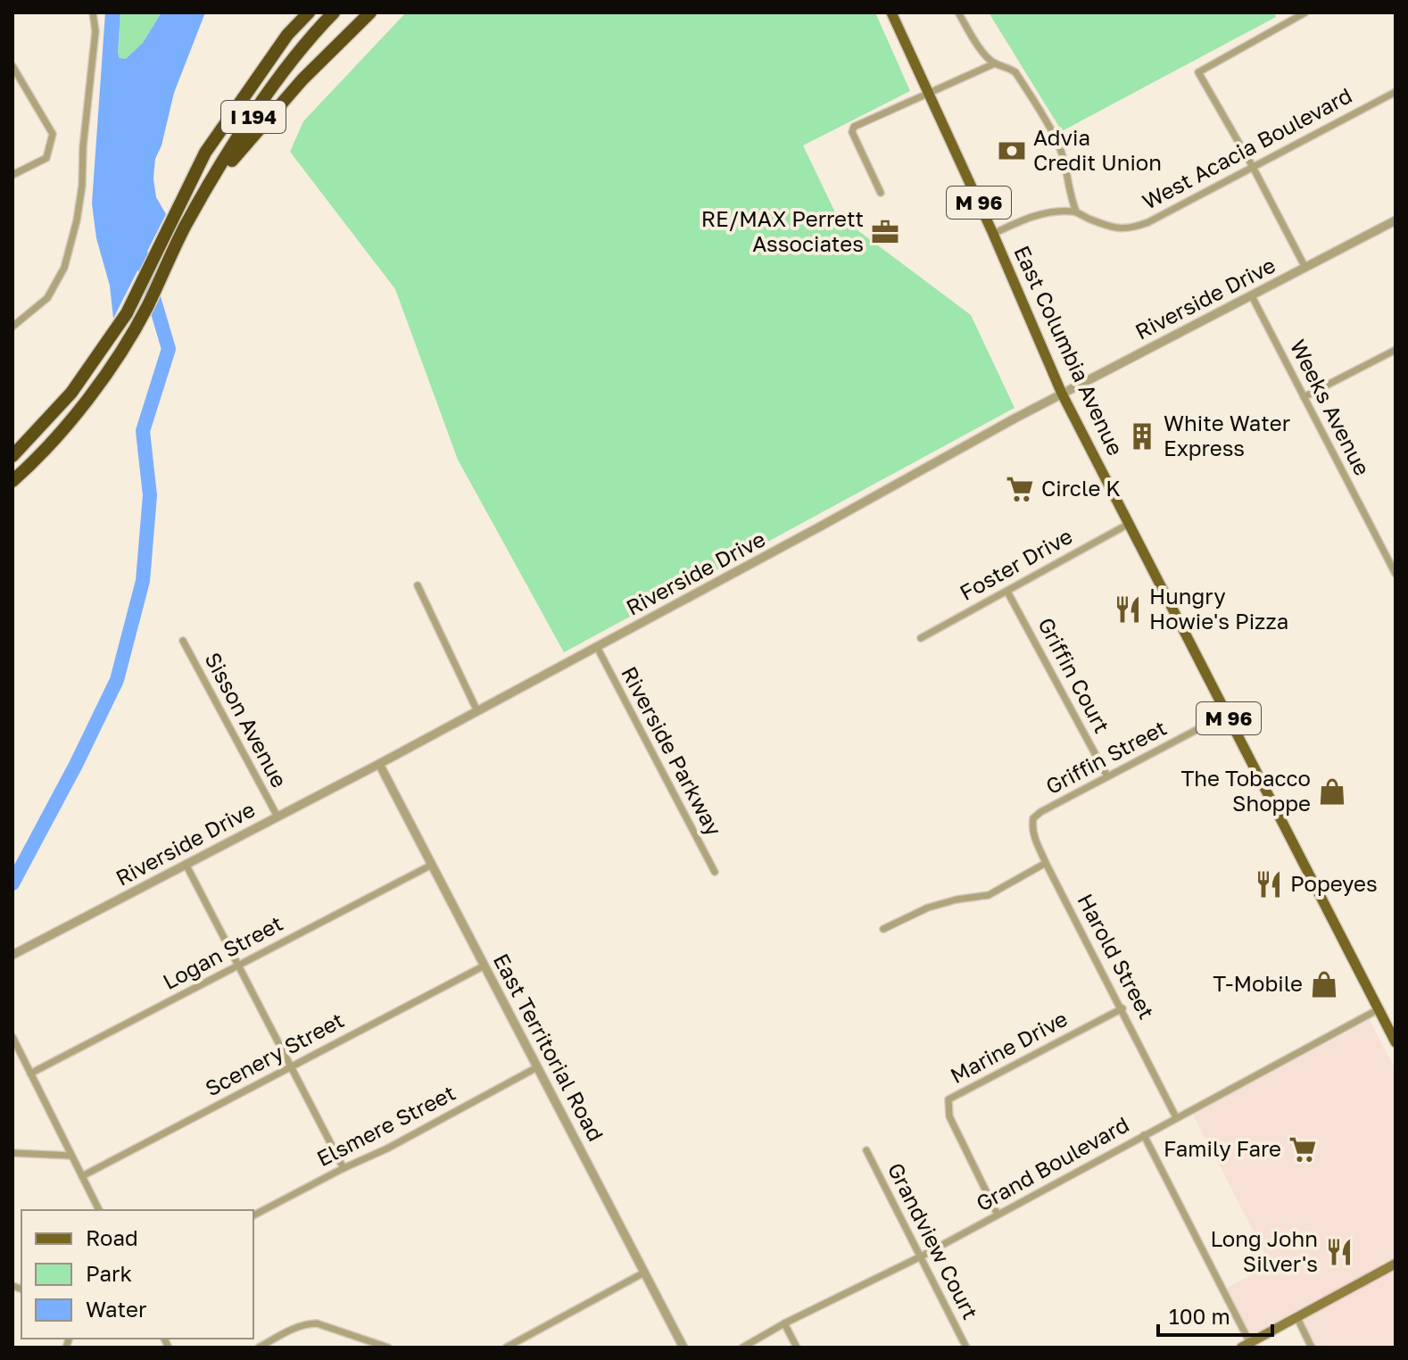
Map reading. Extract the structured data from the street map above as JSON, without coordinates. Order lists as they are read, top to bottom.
{
  "streets": {
    "highway": ["I 194"],
    "main road": ["M 96", "East Columbia Avenue"],
    "street": [
      "West Acacia Boulevard",
      "Riverside Drive",
      "Weeks Avenue",
      "Foster Drive",
      "Griffin Court",
      "Sisson Avenue",
      "Riverside Parkway",
      "Griffin Street",
      "Logan Street",
      "Harold Street",
      "East Territorial Road",
      "Marine Drive",
      "Scenery Street",
      "Elsmere Street",
      "Grand Boulevard",
      "Grandview Court"
    ]
  },
  "crossings": [
    ["Riverside Drive", "East Columbia Avenue"],
    ["Riverside Drive", "Weeks Avenue"],
    ["Riverside Drive", "Sisson Avenue"],
    ["Riverside Drive", "Riverside Parkway"],
    ["Riverside Drive", "East Territorial Road"],
    ["East Columbia Avenue", "Foster Drive"],
    ["East Columbia Avenue", "Griffin Street"],
    ["East Columbia Avenue", "Grand Boulevard"],
    ["Foster Drive", "Griffin Court"],
    ["Griffin Court", "Griffin Street"],
    ["Griffin Street", "Harold Street"],
    ["Logan Street", "East Territorial Road"],
    ["Harold Street", "Marine Drive"],
    ["Harold Street", "Grand Boulevard"],
    ["East Territorial Road", "Scenery Street"],
    ["East Territorial Road", "Elsmere Street"],
    ["Marine Drive", "Grand Boulevard"],
    ["Grand Boulevard", "Grandview Court"]
  ],
  "places": {
    "bank": ["Advia Credit Union"],
    "office": ["RE/MAX Perrett Associates"],
    "building": ["White Water Express"],
    "supermarket": ["Circle K", "Family Fare"],
    "restaurant": ["Hungry Howie's Pizza", "Popeyes", "Long John Silver's"],
    "shop": ["The Tobacco Shoppe", "T-Mobile"]
  },
  "legend": ["Road", "Park", "Water"],
  "scale_bar": "100 m"
}
